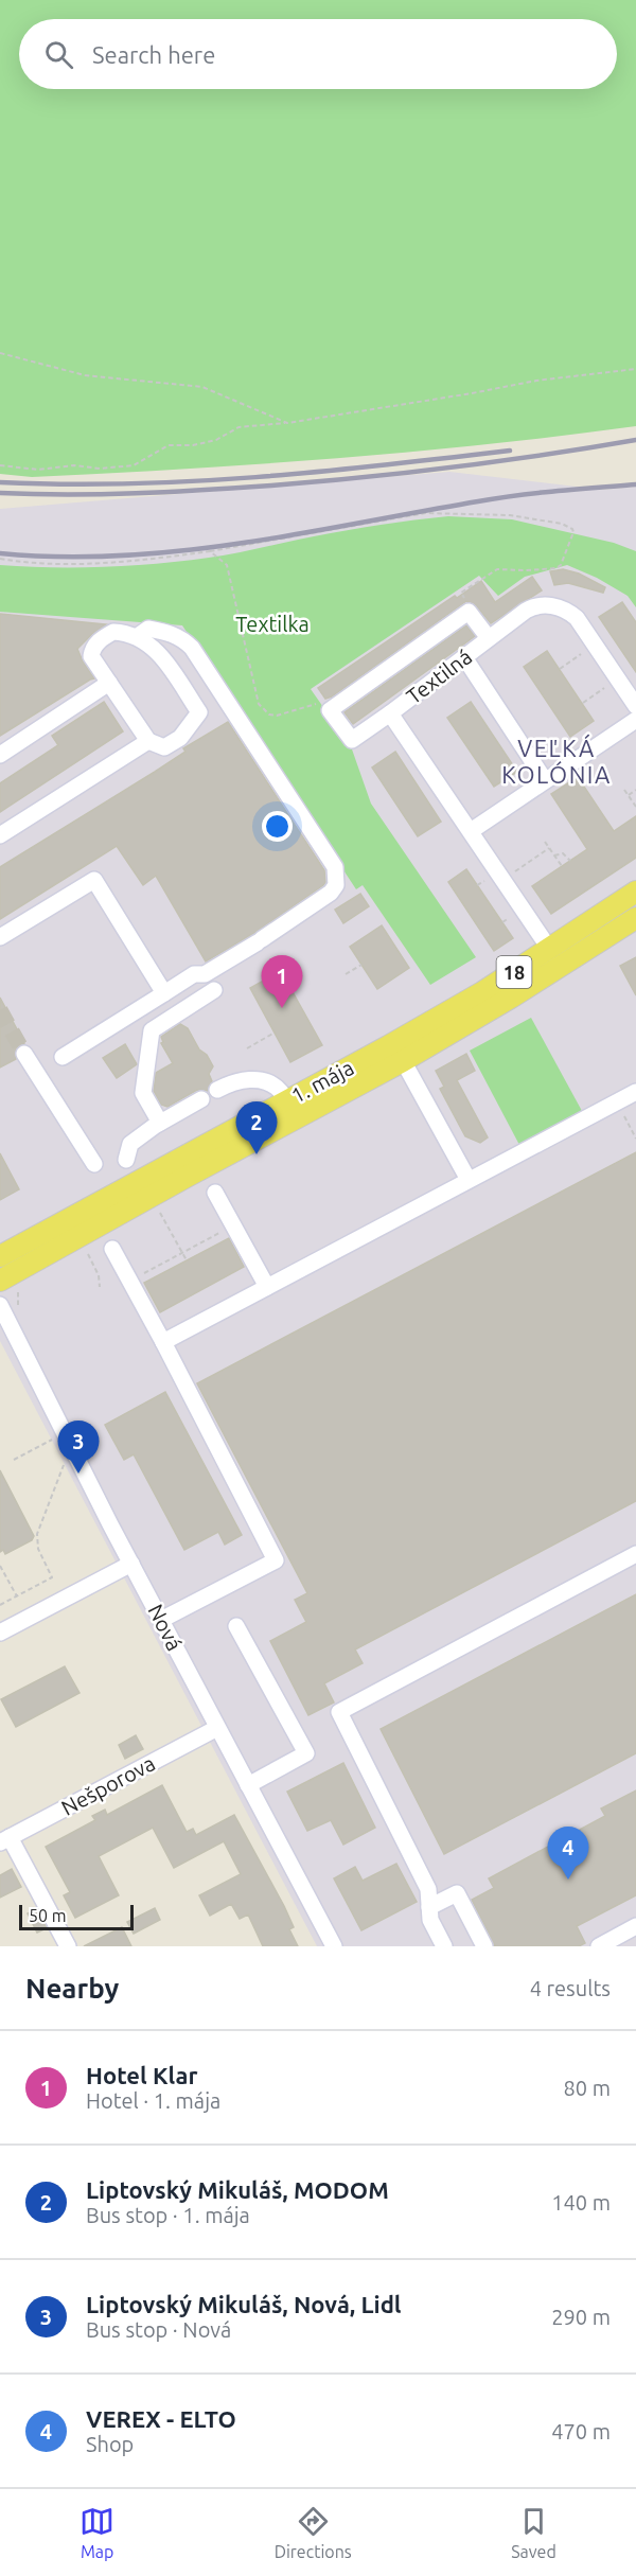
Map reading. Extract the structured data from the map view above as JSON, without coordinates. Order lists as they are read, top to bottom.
{
  "streets": {
    "main road": ["18", "1. mája"],
    "street": ["Textilná", "Nová", "Nešporova"]
  },
  "crossings": [
    ["Textilná", "1. mája"],
    ["Nová", "Nešporova"]
  ],
  "districts": ["VEĽKÁ KOLÓNIA"],
  "parks": ["Textilka"],
  "scale_bar": "50 m",
  "page": {
    "search": "Search here",
    "pins": [
      "1",
      "2",
      "3",
      "4"
    ],
    "scale": "50 m",
    "heading": ["Nearby", "4 results"],
    "list": [
      {
        "mark": "1",
        "name": "Hotel Klar",
        "note": "Hotel · 1. mája",
        "value": "80 m"
      },
      {
        "mark": "2",
        "name": "Liptovský Mikuláš, MODOM",
        "note": "Bus stop · 1. mája",
        "value": "140 m"
      },
      {
        "mark": "3",
        "name": "Liptovský Mikuláš, Nová, Lidl",
        "note": "Bus stop · Nová",
        "value": "290 m"
      },
      {
        "mark": "4",
        "name": "VEREX - ELTO",
        "note": "Shop",
        "value": "470 m"
      }
    ],
    "nav": ["Map", "Directions", "Saved"]
  }
}
